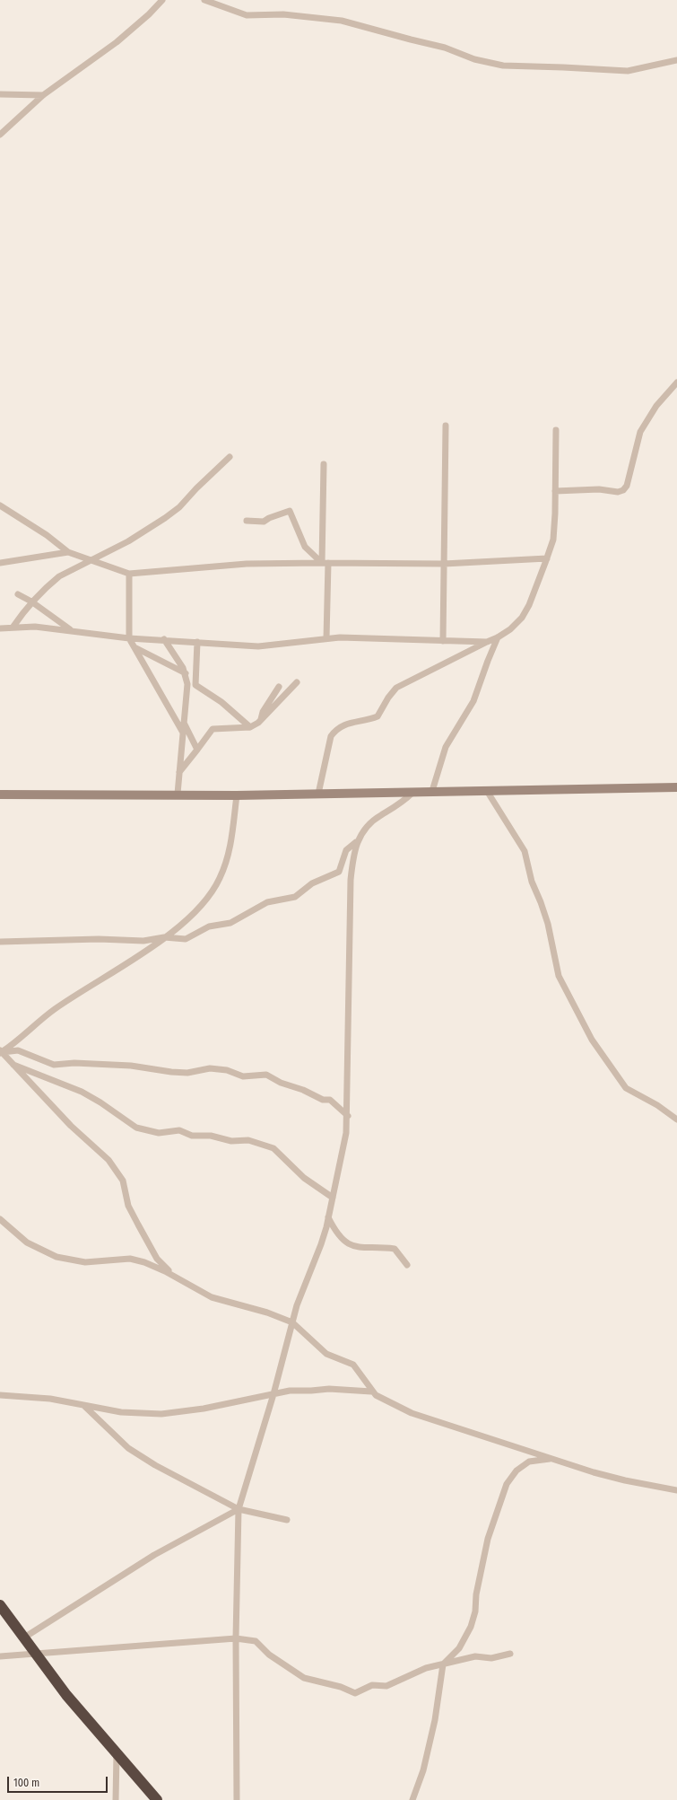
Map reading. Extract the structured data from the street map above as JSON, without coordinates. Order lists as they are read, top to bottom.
{
  "scale_bar": "100 m"
}
